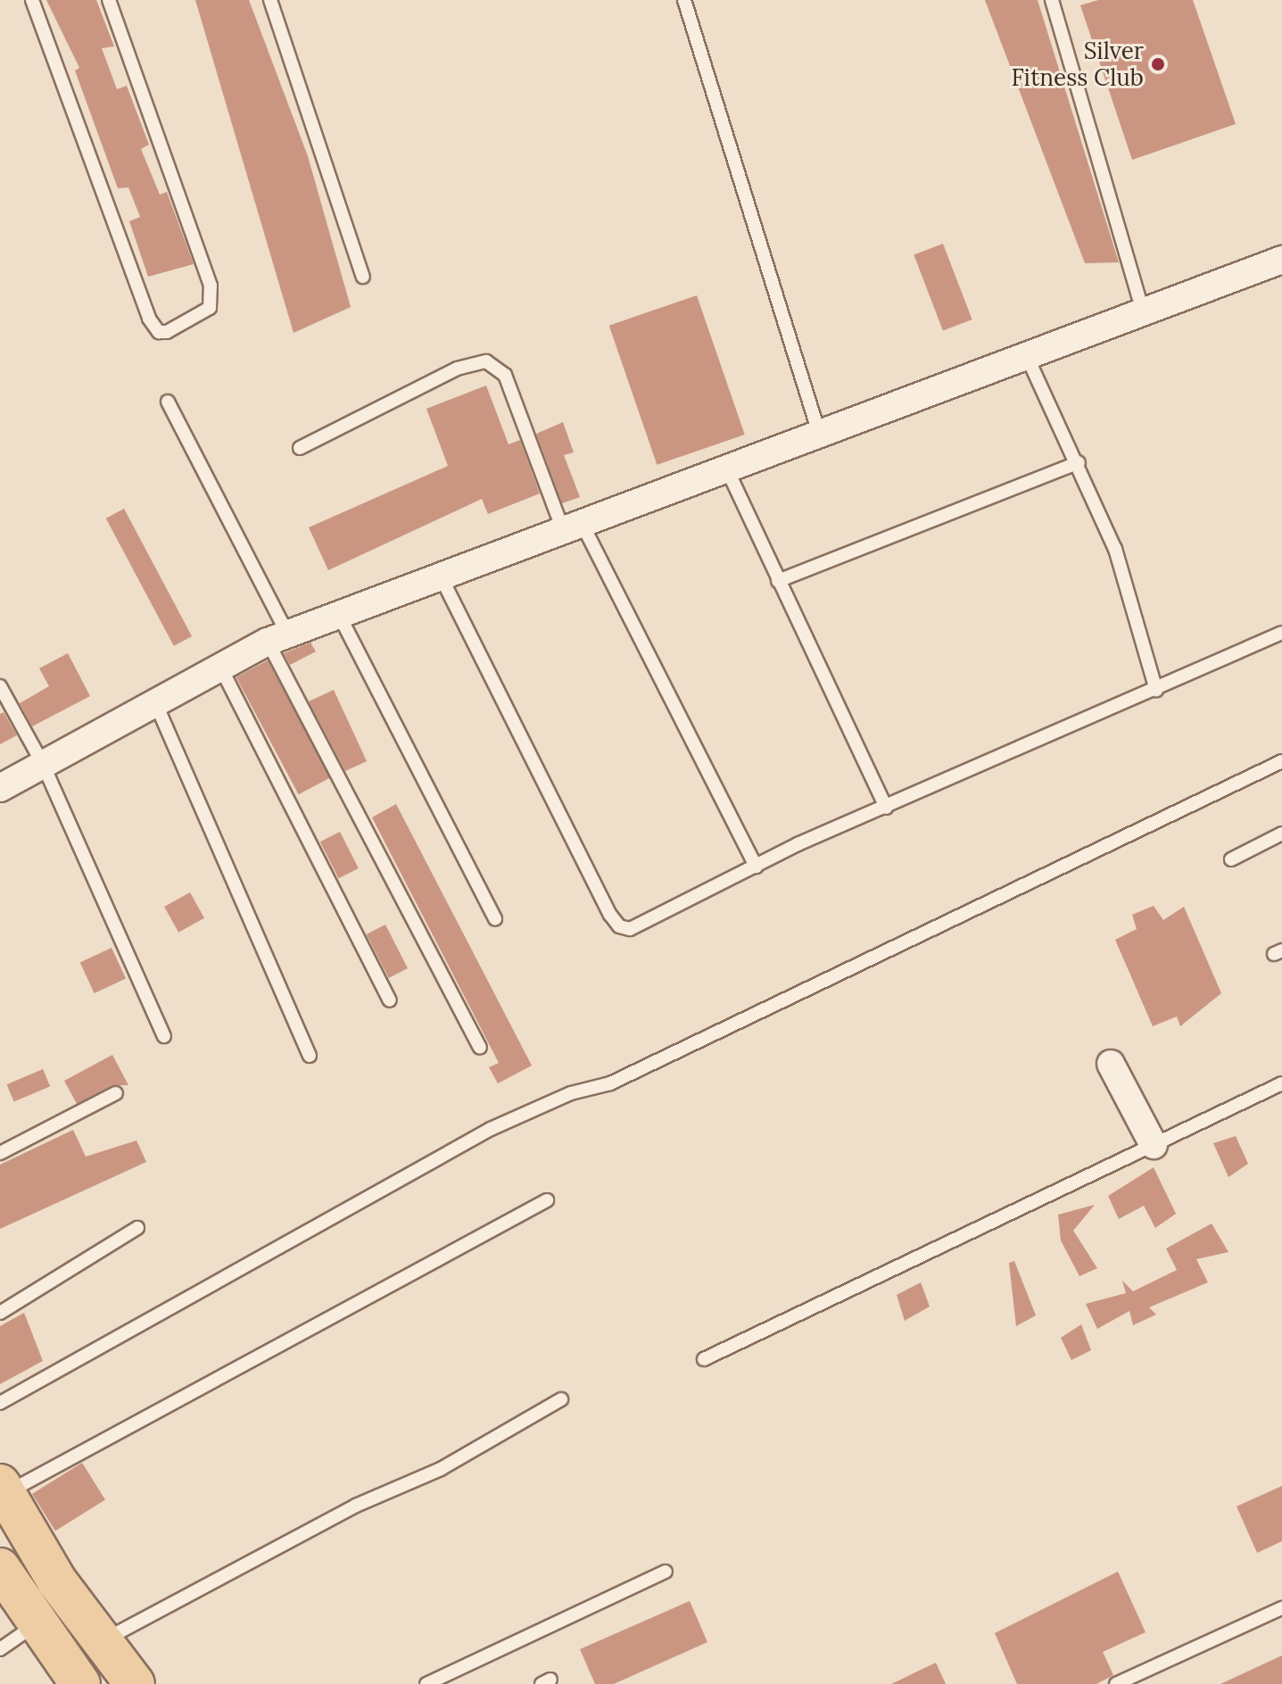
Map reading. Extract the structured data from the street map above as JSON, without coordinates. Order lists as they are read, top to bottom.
{
  "places": ["Silver Fitness Club"]
}
